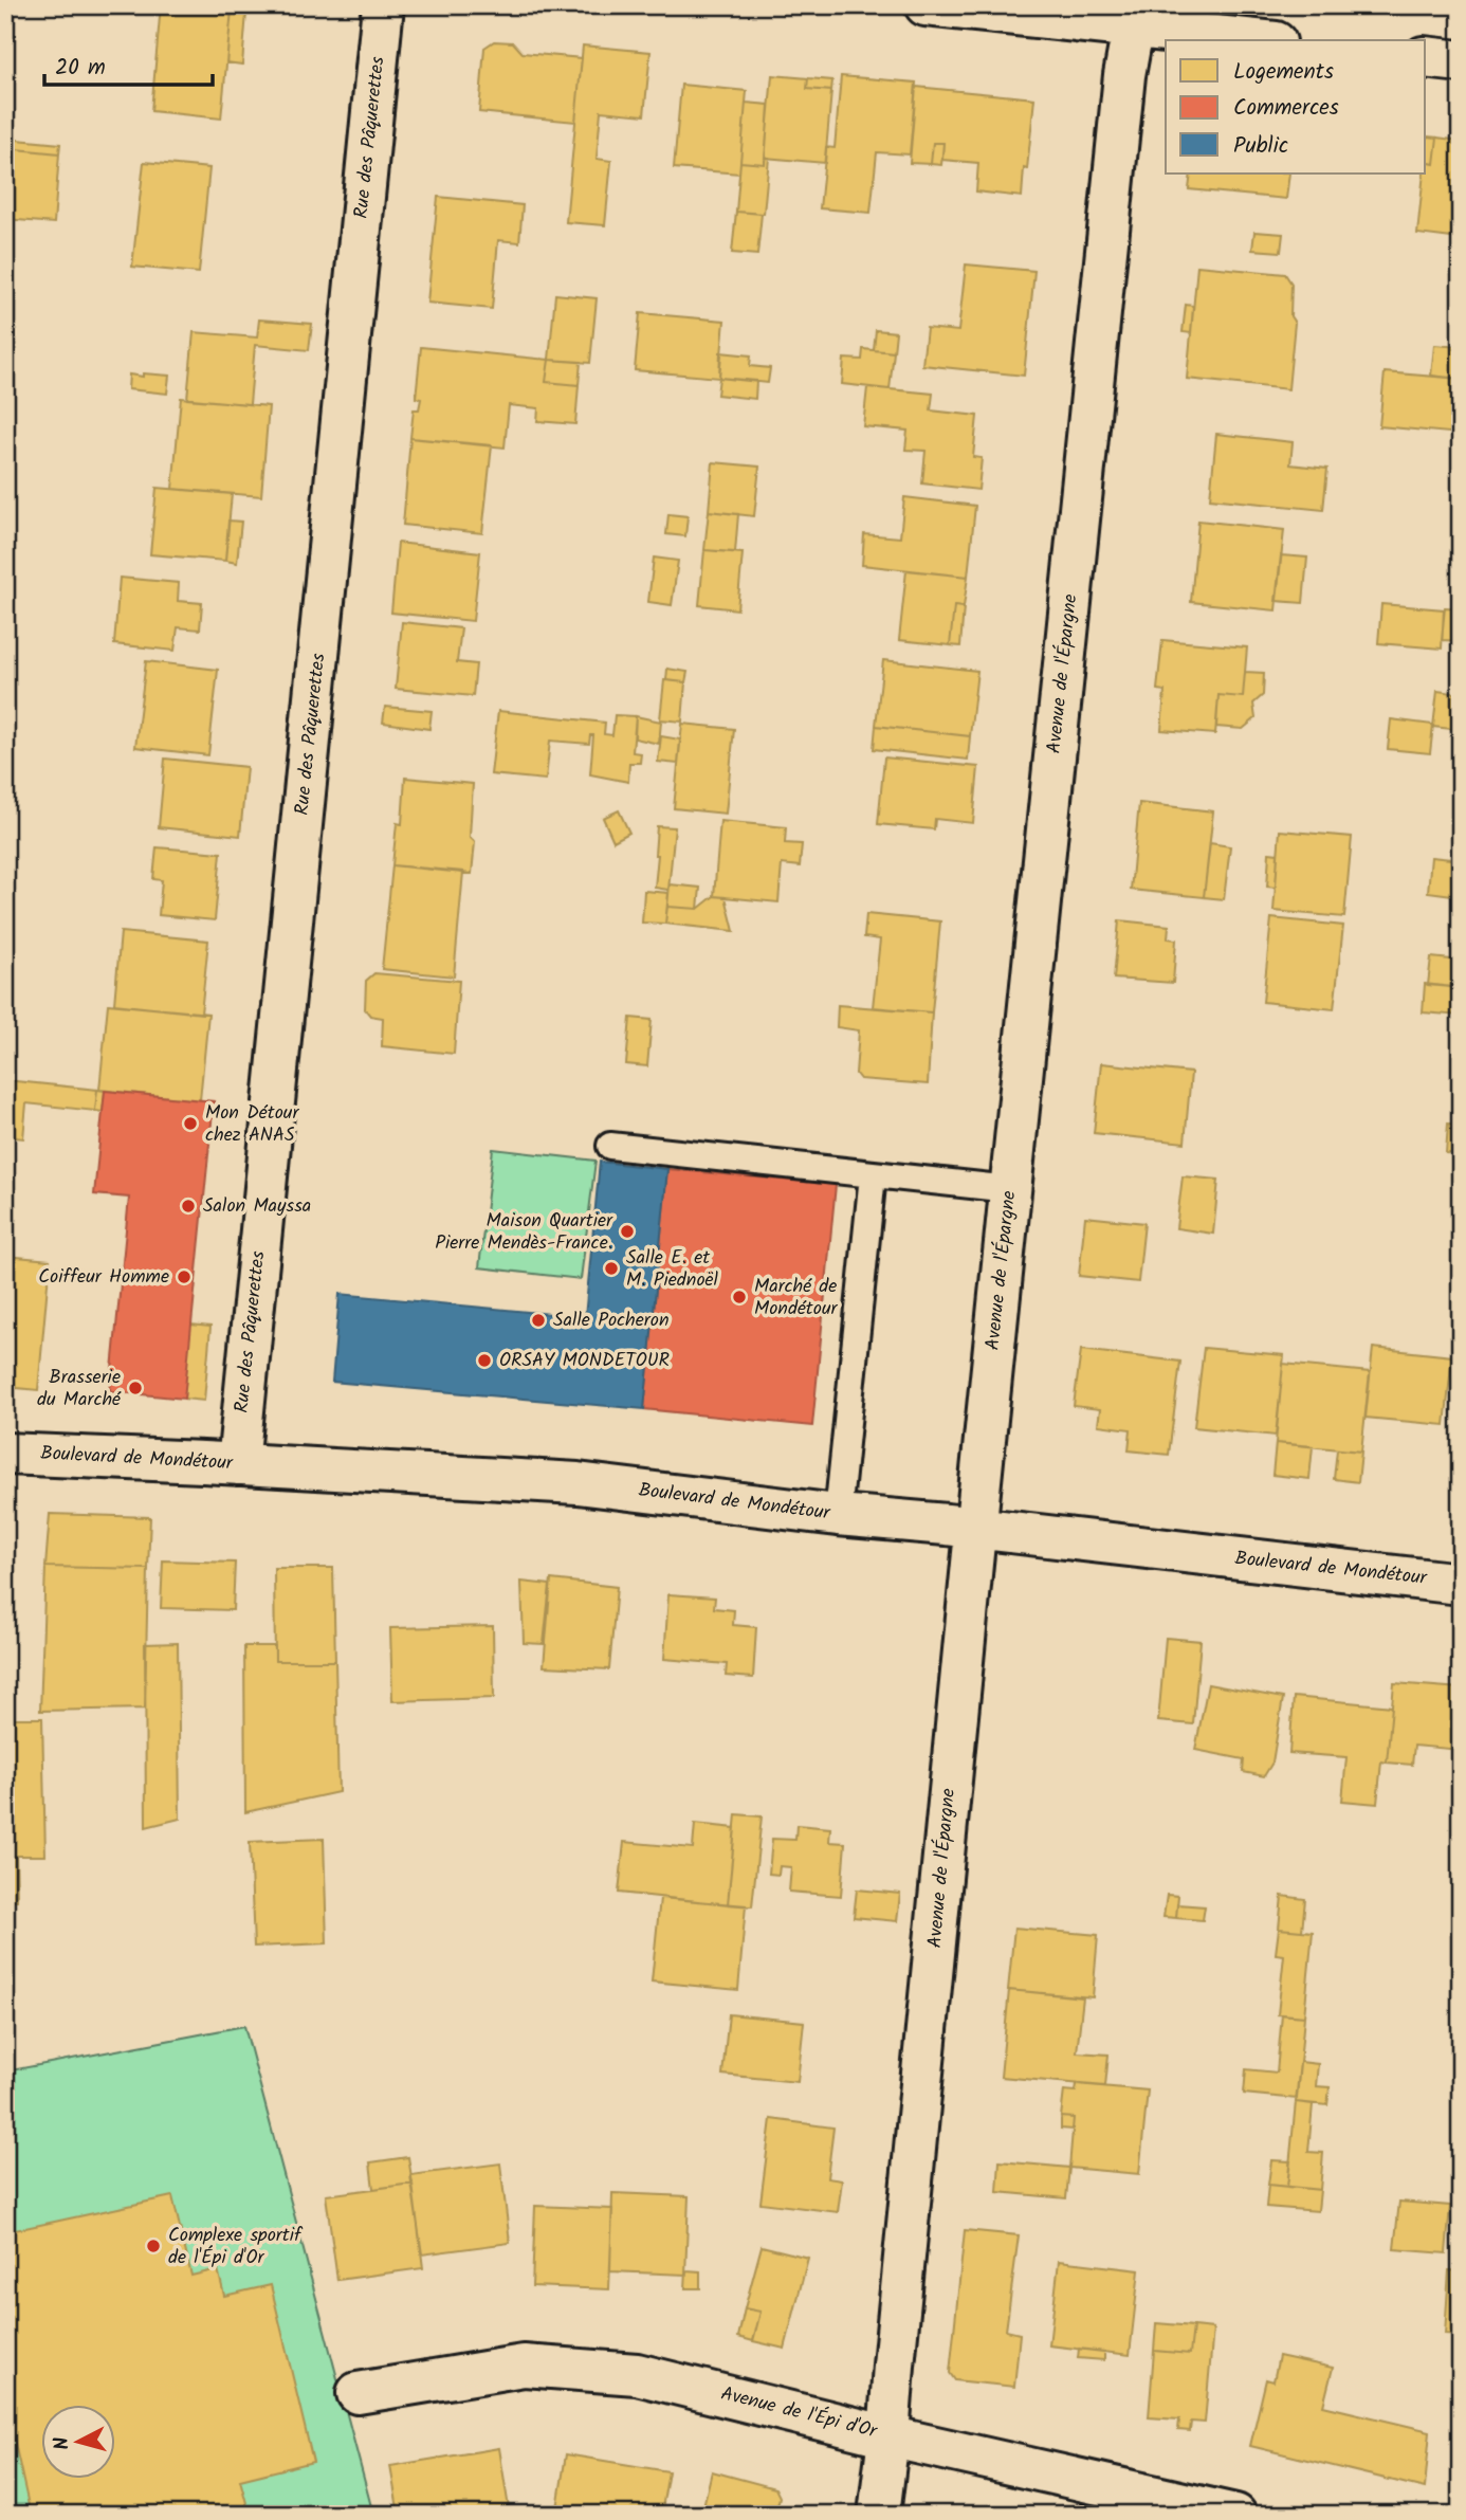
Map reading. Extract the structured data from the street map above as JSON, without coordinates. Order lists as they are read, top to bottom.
{
  "streets": {
    "street": [
      "Rue des Pâquerettes",
      "Avenue de l'Épargne",
      "Boulevard de Mondétour",
      "Avenue de l'Épi d'Or"
    ]
  },
  "crossings": [
    ["Rue des Pâquerettes", "Boulevard de Mondétour"],
    ["Avenue de l'Épargne", "Boulevard de Mondétour"],
    ["Avenue de l'Épargne", "Avenue de l'Épi d'Or"]
  ],
  "places": [
    "Mon Détour chez ANAS",
    "Salon Mayssa",
    "Maison Quartier Pierre Mendès-France.",
    "Salle E. et M. Piednoël",
    "Coiffeur Homme",
    "Marché de Mondétour",
    "Salle Pocheron",
    "ORSAY MONDETOUR",
    "Brasserie du Marché",
    "Complexe sportif de l'Épi d'Or"
  ],
  "legend": ["Logements", "Commerces", "Public"],
  "scale_bar": "20 m",
  "north": "left"
}
